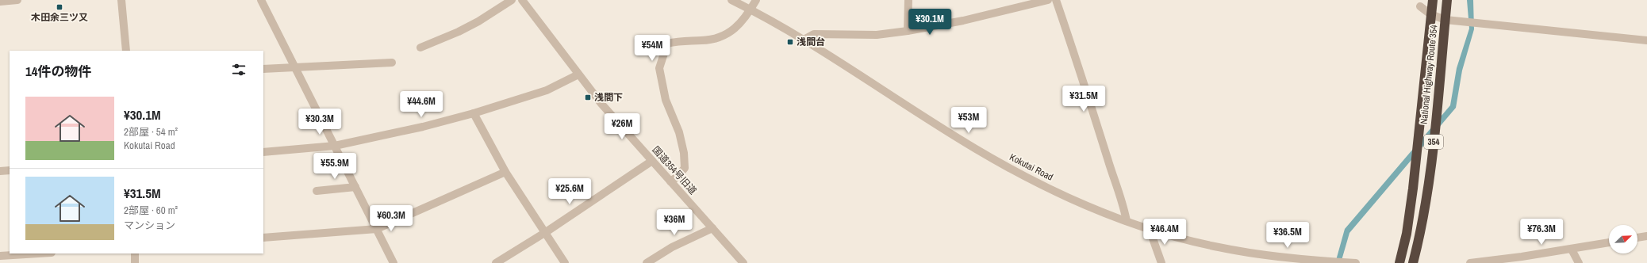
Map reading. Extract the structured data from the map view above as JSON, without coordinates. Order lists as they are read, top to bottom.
{
  "streets": {
    "highway": ["National Highway Route 354", "354"],
    "street": ["Kokutai Road", "国道354号旧道"]
  },
  "places": {
    "transit": ["木田余三ツ又", "浅間台", "浅間下"]
  },
  "north": "top right",
  "page": {
    "price": [
      "¥30.1M",
      "¥54M",
      "¥31.5M",
      "¥44.6M",
      "¥53M",
      "¥30.3M",
      "¥26M",
      "¥55.9M",
      "¥25.6M",
      "¥60.3M",
      "¥36M",
      "¥46.4M",
      "¥76.3M",
      "¥36.5M"
    ],
    "heading": "14件の物件",
    "list": [
      {
        "name": "¥30.1M",
        "note": "2部屋 · 54 m² · Kokutai Road"
      },
      {
        "name": "¥31.5M",
        "note": "2部屋 · 60 m² · マンション"
      }
    ]
  }
}
